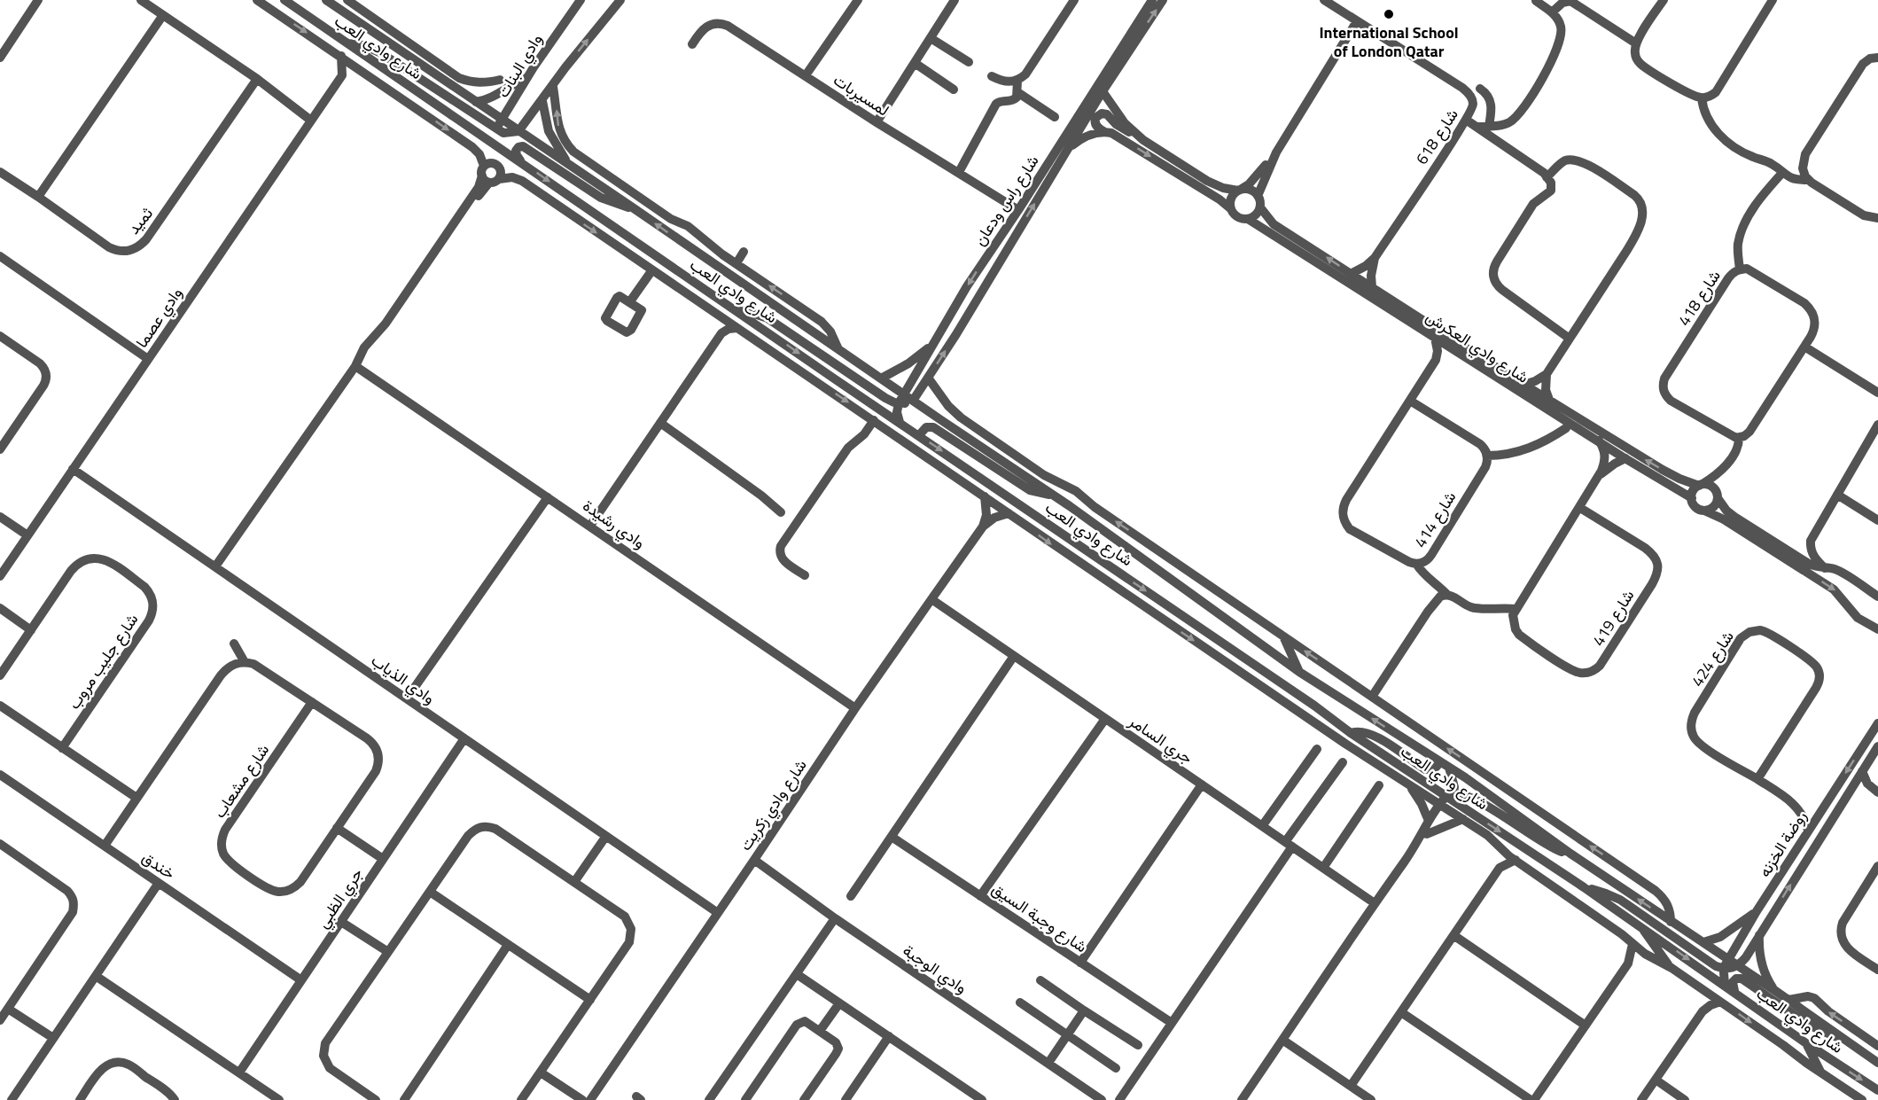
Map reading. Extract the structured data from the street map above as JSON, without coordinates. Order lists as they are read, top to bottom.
{
  "streets": {
    "street": [
      "شارع وادي العب",
      "وادي البنات",
      "لمسيربات",
      "شارع 618",
      "شارع راس ودعان",
      "ثميد",
      "شارع 418",
      "وادي عصما",
      "شارع وادي العكرش",
      "شارع 414",
      "وادي رشيدة",
      "شارع 419",
      "شارع 424",
      "شارع جليب مروب",
      "وادي الذياب",
      "جري السامر",
      "شارع مشعاب",
      "شارع وادي زكريت",
      "روضة الخزنه",
      "خندق",
      "جري الظبي",
      "شارع وجبة السيق",
      "وادي الوجبة"
    ]
  },
  "crossings": [
    ["شارع وادي العب", "وادي البنات"],
    ["شارع وادي العب", "شارع راس ودعان"],
    ["شارع وادي العب", "روضة الخزنه"],
    ["لمسيربات", "شارع راس ودعان"],
    ["شارع 618", "شارع وادي العكرش"],
    ["شارع 418", "شارع وادي العكرش"],
    ["وادي عصما", "وادي الذياب"],
    ["شارع وادي العكرش", "شارع 414"],
    ["وادي رشيدة", "شارع وادي زكريت"],
    ["شارع 424", "روضة الخزنه"],
    ["وادي الذياب", "شارع وادي زكريت"],
    ["وادي الذياب", "جري الظبي"],
    ["جري السامر", "شارع وادي زكريت"],
    ["شارع وادي زكريت", "وادي الوجبة"],
    ["خندق", "جري الظبي"]
  ],
  "places": ["International School of London Qatar"]
}
